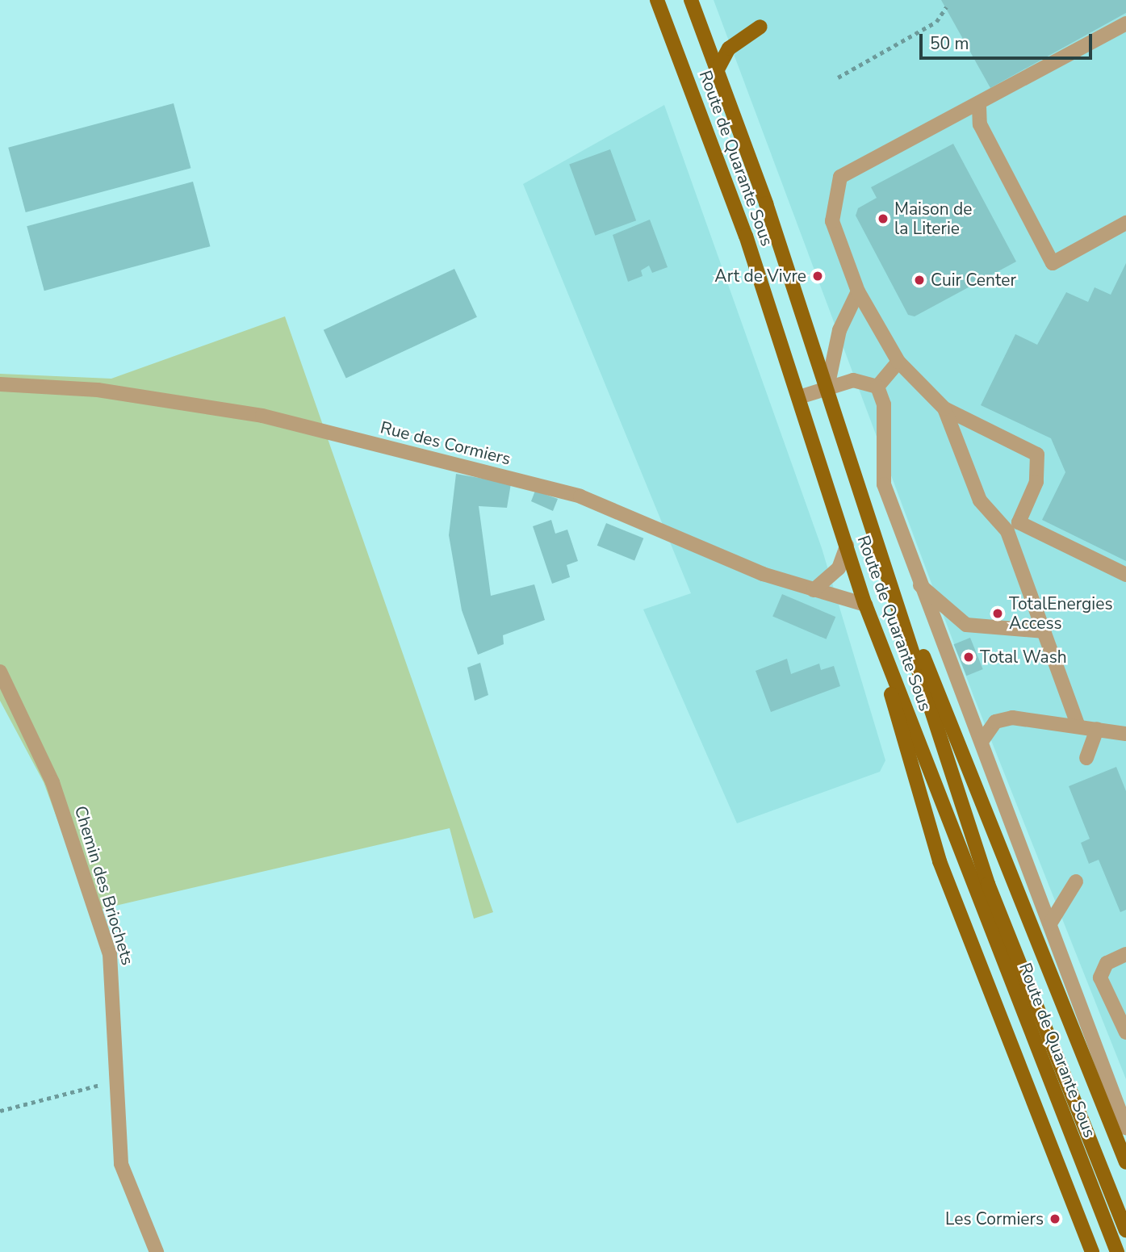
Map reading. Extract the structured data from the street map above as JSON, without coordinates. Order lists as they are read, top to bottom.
{
  "streets": {
    "main road": ["Route de Quarante Sous"],
    "street": ["Rue des Cormiers", "Chemin des Briochets"]
  },
  "crossings": [
    ["Route de Quarante Sous", "Rue des Cormiers"]
  ],
  "places": [
    "Maison de la Literie",
    "Art de Vivre",
    "Cuir Center",
    "TotalEnergies Access",
    "Total Wash",
    "Les Cormiers"
  ],
  "scale_bar": "50 m"
}
